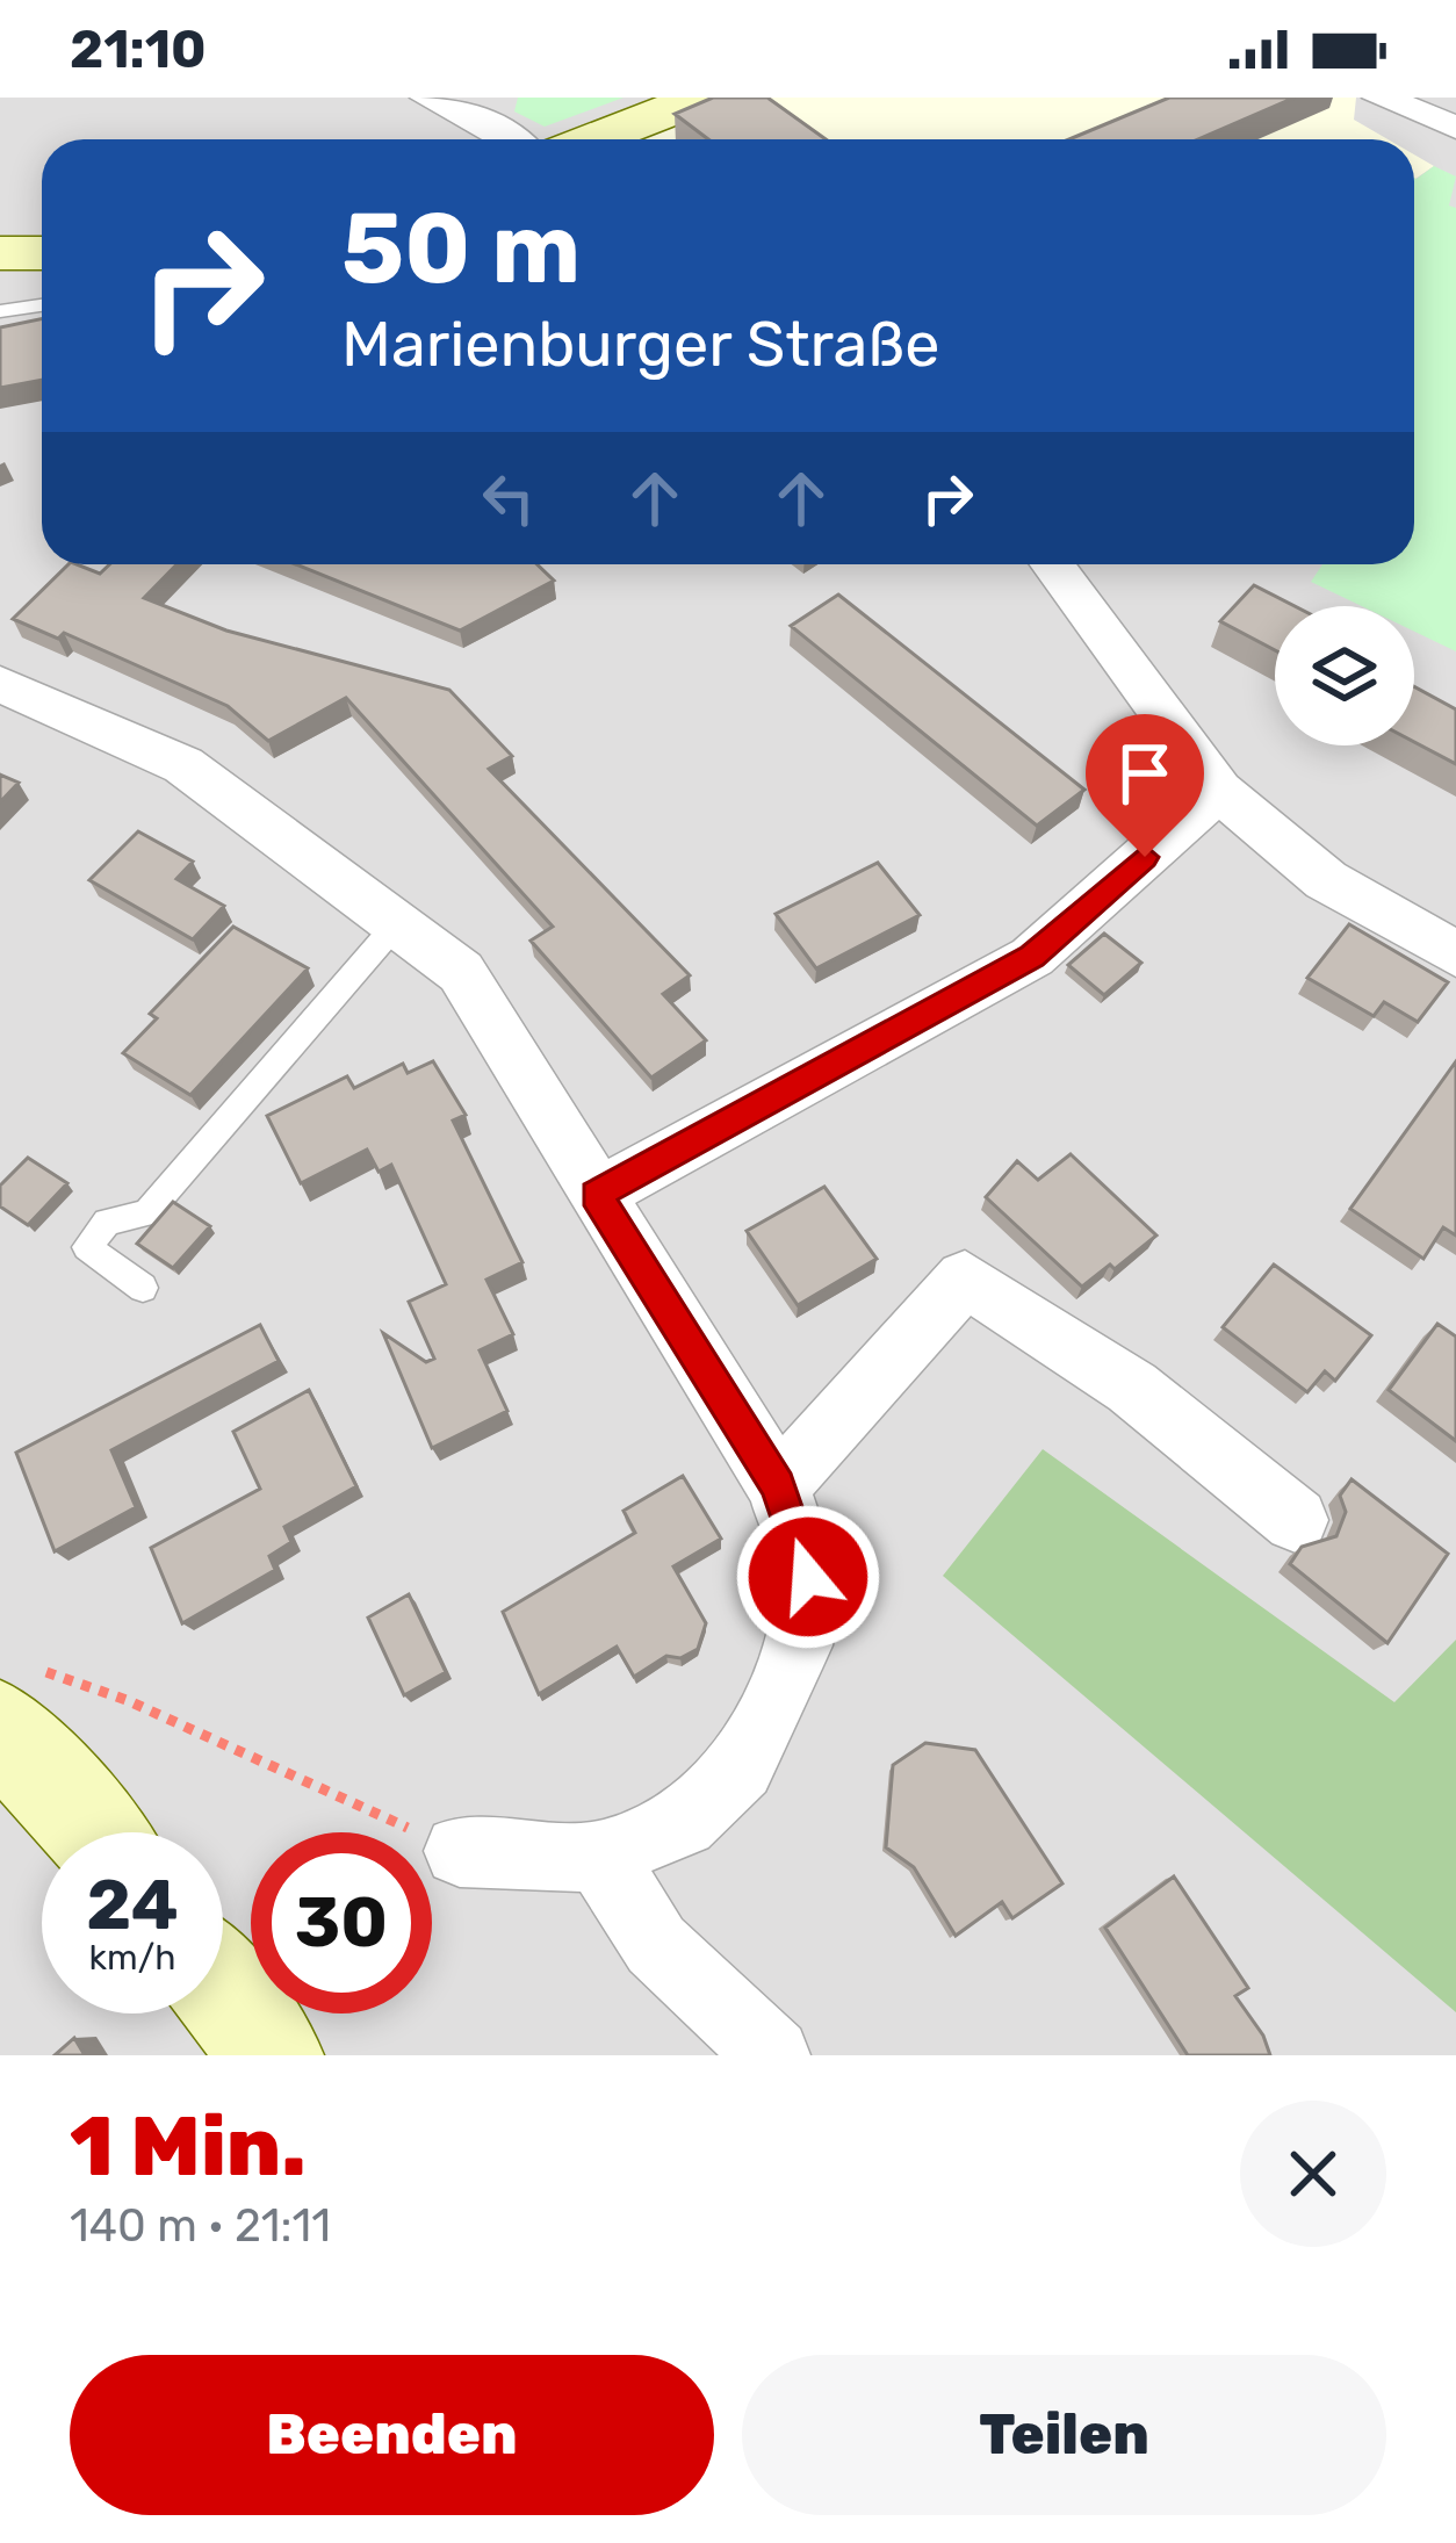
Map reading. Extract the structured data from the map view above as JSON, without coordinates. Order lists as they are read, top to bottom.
{
  "page": {
    "status": "21:10",
    "turn": ["50 m", "Marienburger Straße"],
    "speed": "24 km/h",
    "limit": "30",
    "heading": ["1 Min.", "140 m · 21:11"],
    "buttons": ["Beenden", "Teilen"]
  }
}
